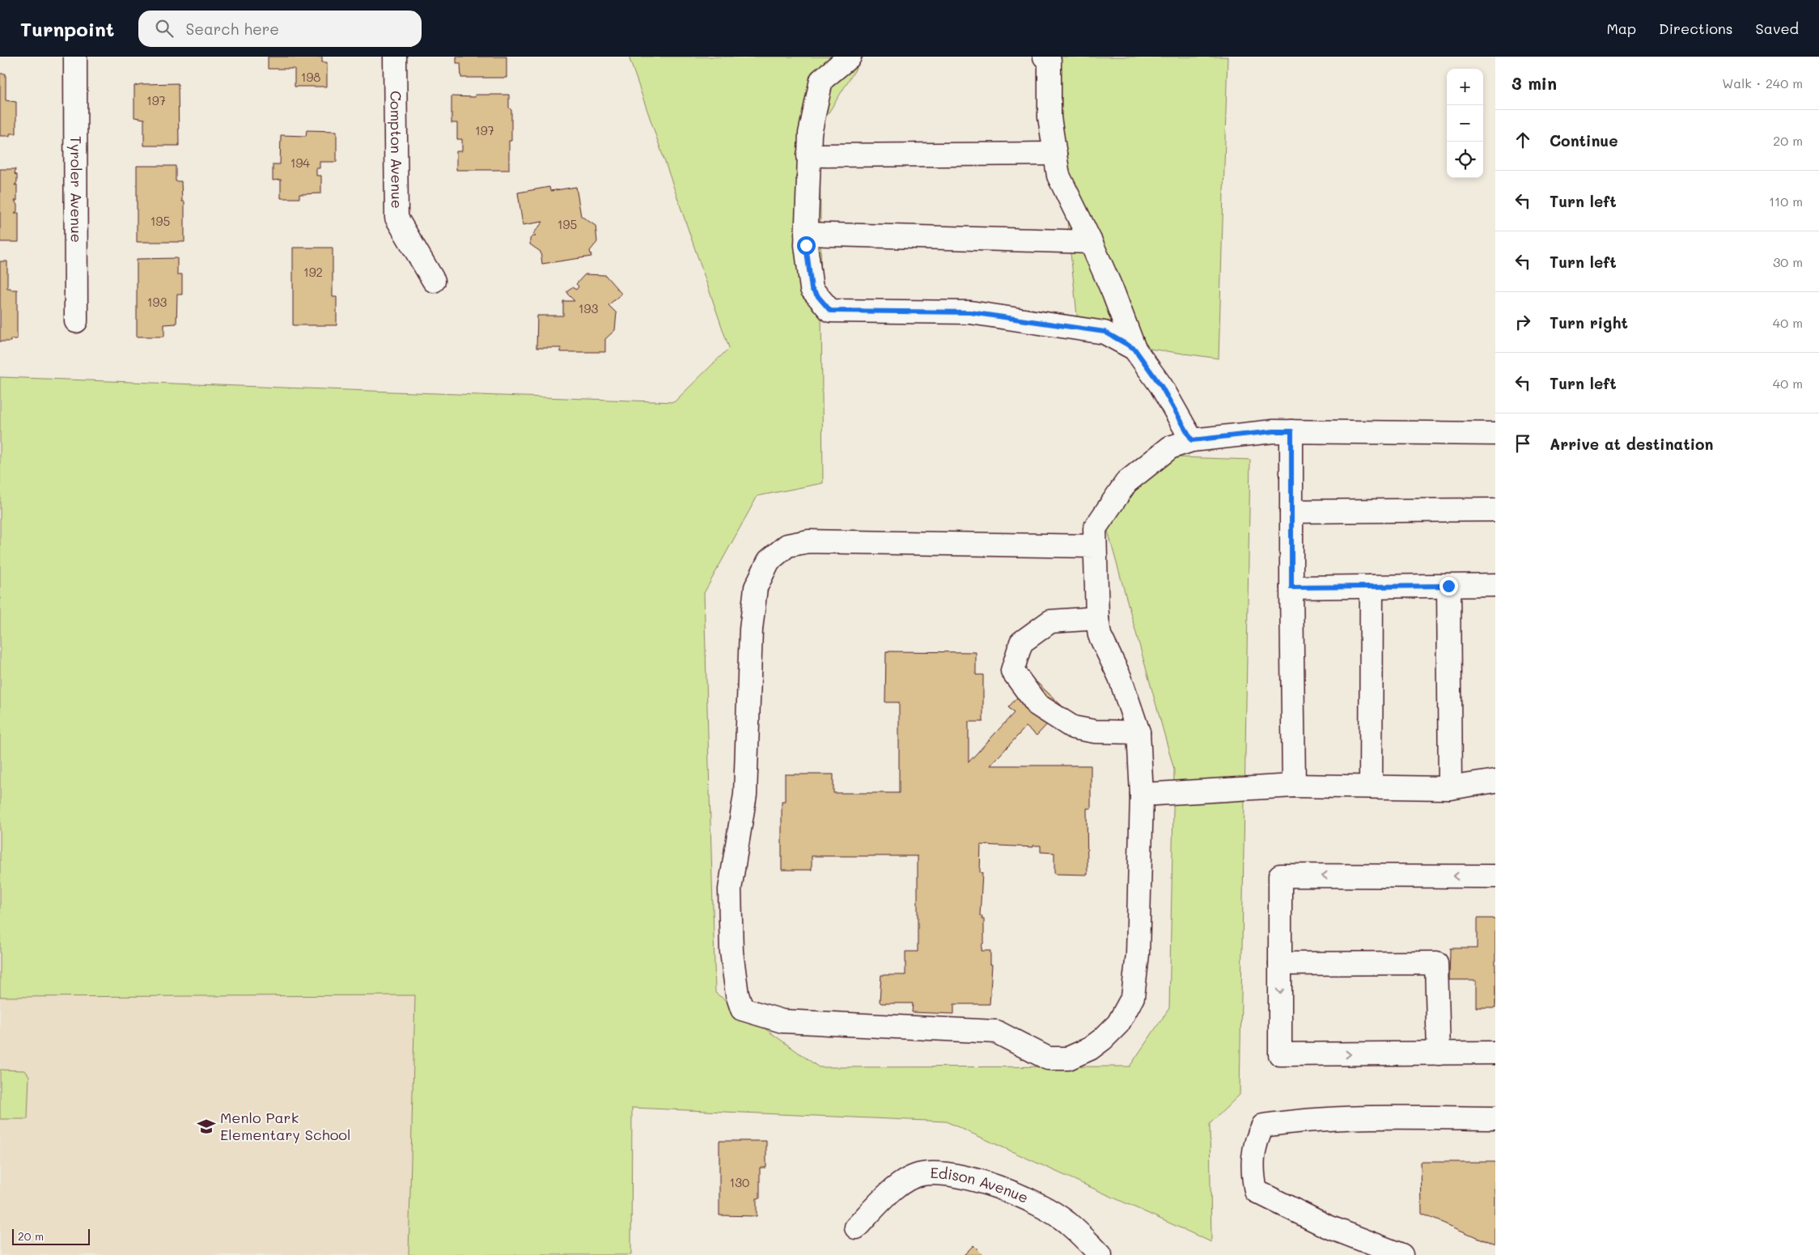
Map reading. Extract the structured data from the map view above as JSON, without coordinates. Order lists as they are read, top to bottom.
{
  "streets": {
    "street": ["Compton Avenue", "Tyroler Avenue", "Edison Avenue"]
  },
  "places": {
    "school or university": ["Menlo Park Elementary School"]
  },
  "house_numbers": [
    "198",
    "197",
    "197",
    "194",
    "195",
    "195",
    "192",
    "193",
    "193",
    "130"
  ],
  "scale_bar": "20 m",
  "page": {
    "header": "Turnpoint",
    "search": "Search here",
    "nav": ["Map", "Directions", "Saved"],
    "heading": ["3 min", "Walk · 240 m"],
    "map_buttons": ["+", "−"],
    "list": [
      ["Continue", "20 m"],
      ["Turn left", "110 m"],
      ["Turn left", "30 m"],
      ["Turn right", "40 m"],
      ["Turn left", "40 m"],
      "Arrive at destination"
    ],
    "scale": "20 m"
  }
}
